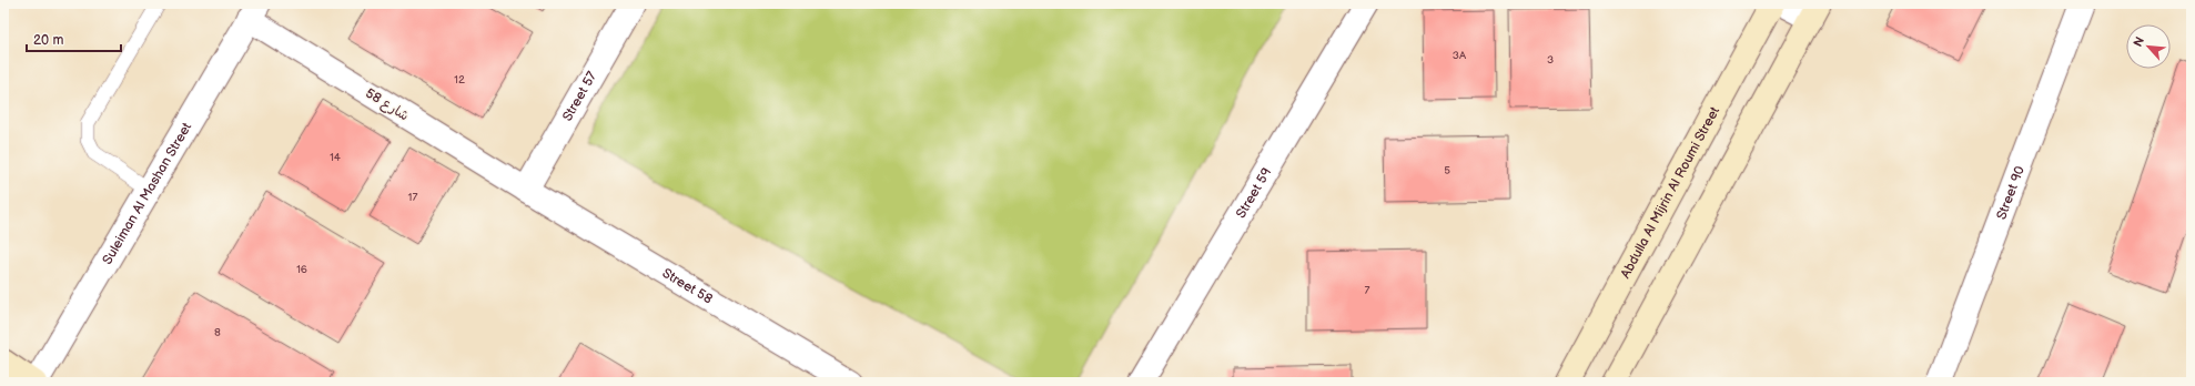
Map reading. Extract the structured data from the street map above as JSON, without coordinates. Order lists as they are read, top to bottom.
{
  "streets": {
    "main road": ["Abdulla Al Mijrin Al Roumi Street"],
    "street": [
      "Street 57",
      "شارع 58",
      "Suleiman Al Mashan Street",
      "Street 59",
      "Street 90",
      "Street 58"
    ]
  },
  "crossings": [
    ["Street 57", "شارع 58"],
    ["Street 57", "Street 58"],
    ["شارع 58", "Suleiman Al Mashan Street"],
    ["شارع 58", "Street 58"]
  ],
  "house_numbers": [
    "3A",
    "3",
    "12",
    "14",
    "5",
    "17",
    "16",
    "7",
    "8"
  ],
  "scale_bar": "20 m",
  "north": "top left"
}
